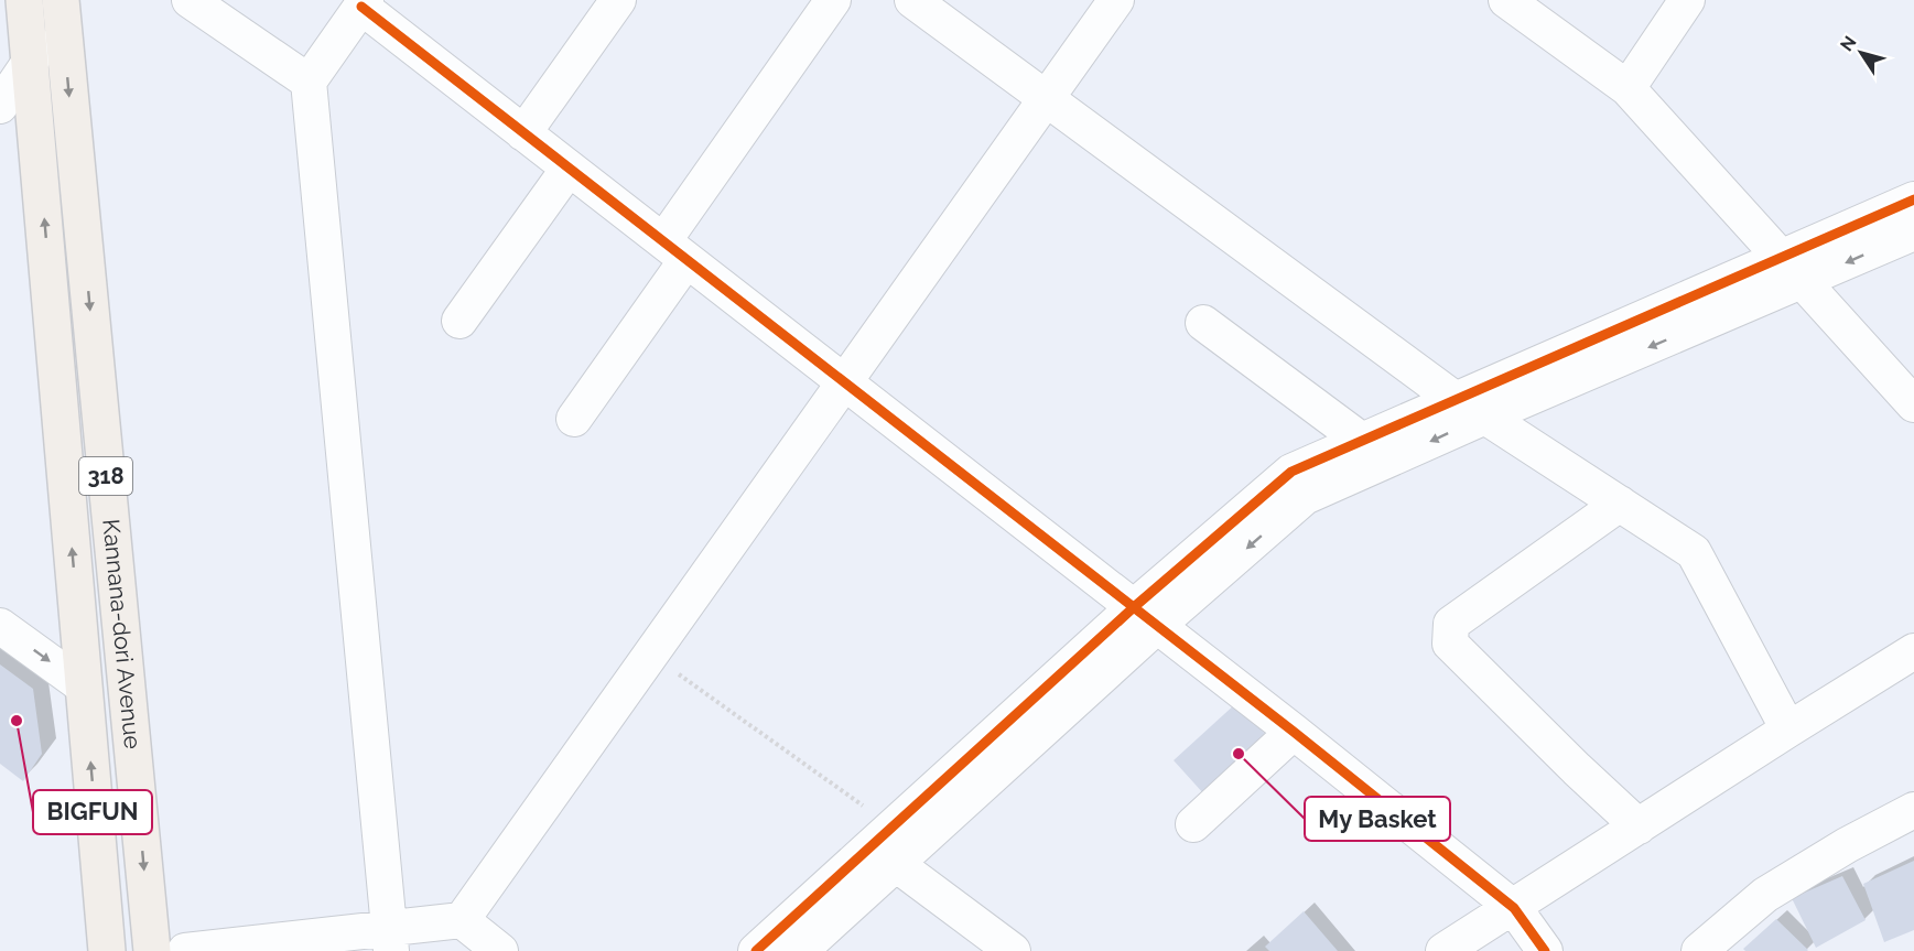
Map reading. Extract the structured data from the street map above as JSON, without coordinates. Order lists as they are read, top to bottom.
{
  "streets": {
    "main road": ["318", "Kannana-dori Avenue"]
  },
  "places": ["BIGFUN", "My Basket"],
  "north": "top left"
}
